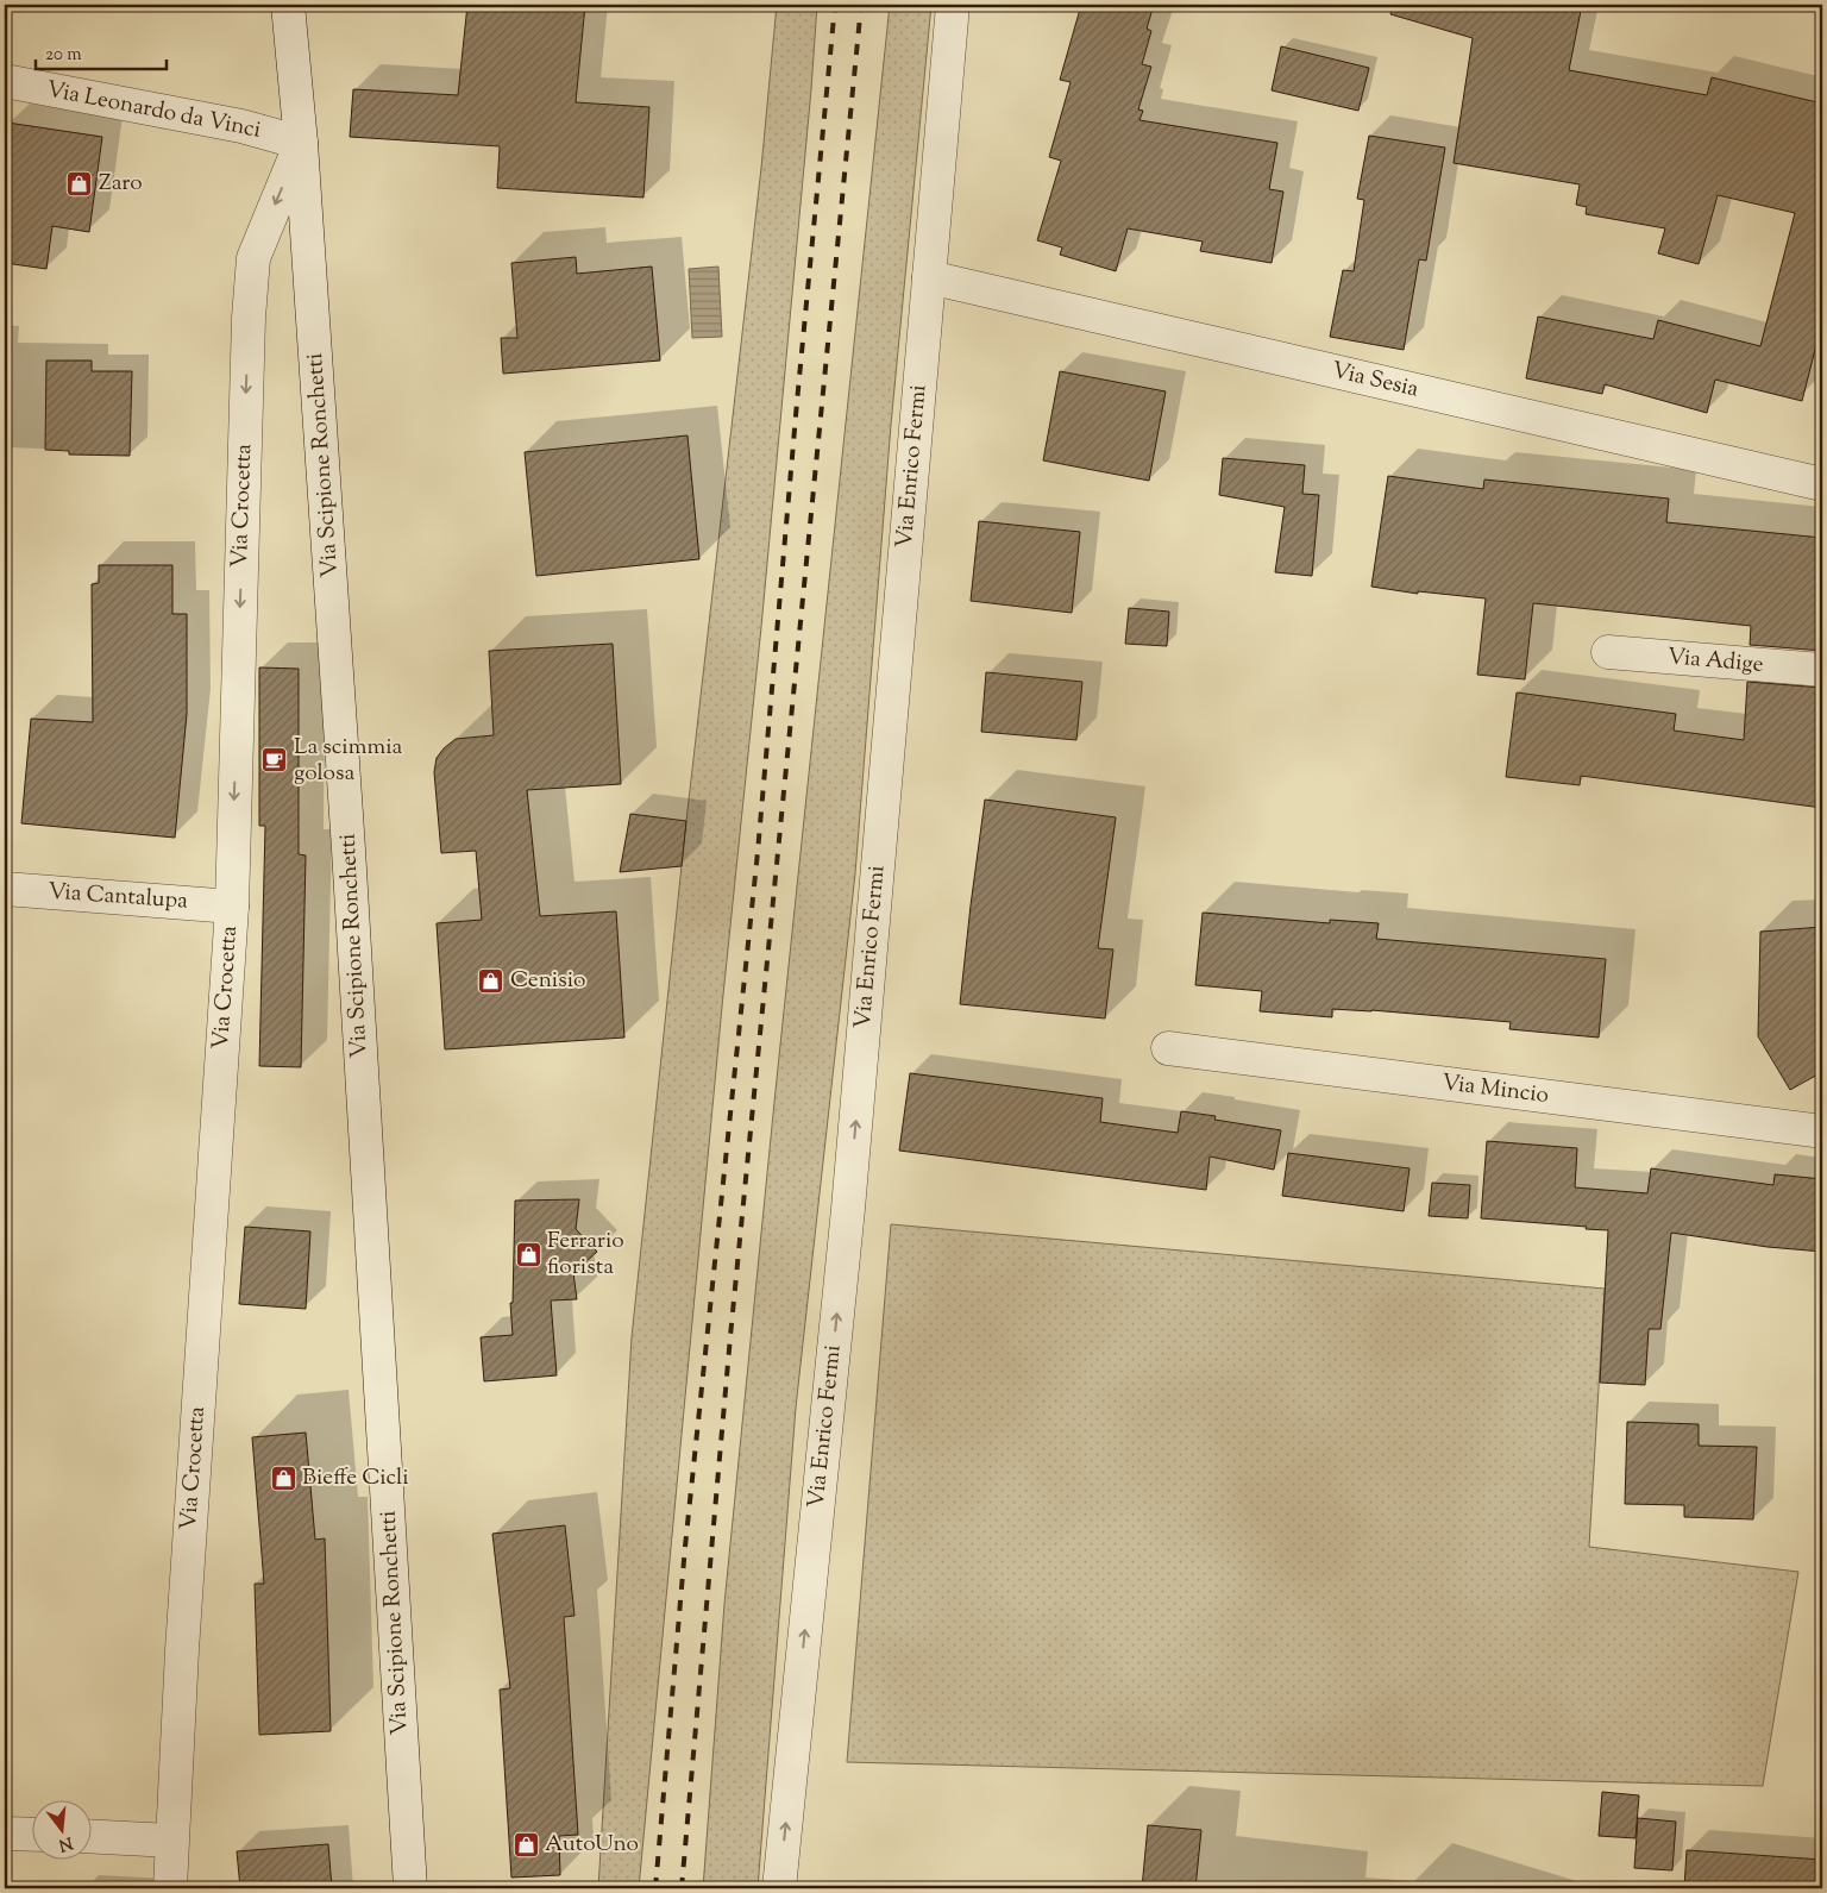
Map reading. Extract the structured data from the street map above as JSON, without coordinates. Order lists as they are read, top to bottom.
{
  "streets": {
    "street": [
      "Via Leonardo da Vinci",
      "Via Sesia",
      "Via Scipione Ronchetti",
      "Via Enrico Fermi",
      "Via Crocetta",
      "Via Adige",
      "Via Cantalupa",
      "Via Mincio"
    ]
  },
  "crossings": [
    ["Via Leonardo da Vinci", "Via Scipione Ronchetti"],
    ["Via Leonardo da Vinci", "Via Crocetta"],
    ["Via Sesia", "Via Enrico Fermi"],
    ["Via Scipione Ronchetti", "Via Crocetta"],
    ["Via Crocetta", "Via Cantalupa"]
  ],
  "one_way": ["Via Enrico Fermi", "Via Crocetta"],
  "places": {
    "shop": [
      "Zaro",
      "Cenisio",
      "Ferrario fiorista",
      "Bieffe Cicli",
      "AutoUno"
    ],
    "cafe": ["La scimmia golosa"]
  },
  "scale_bar": "20 m",
  "north": "bottom"
}
